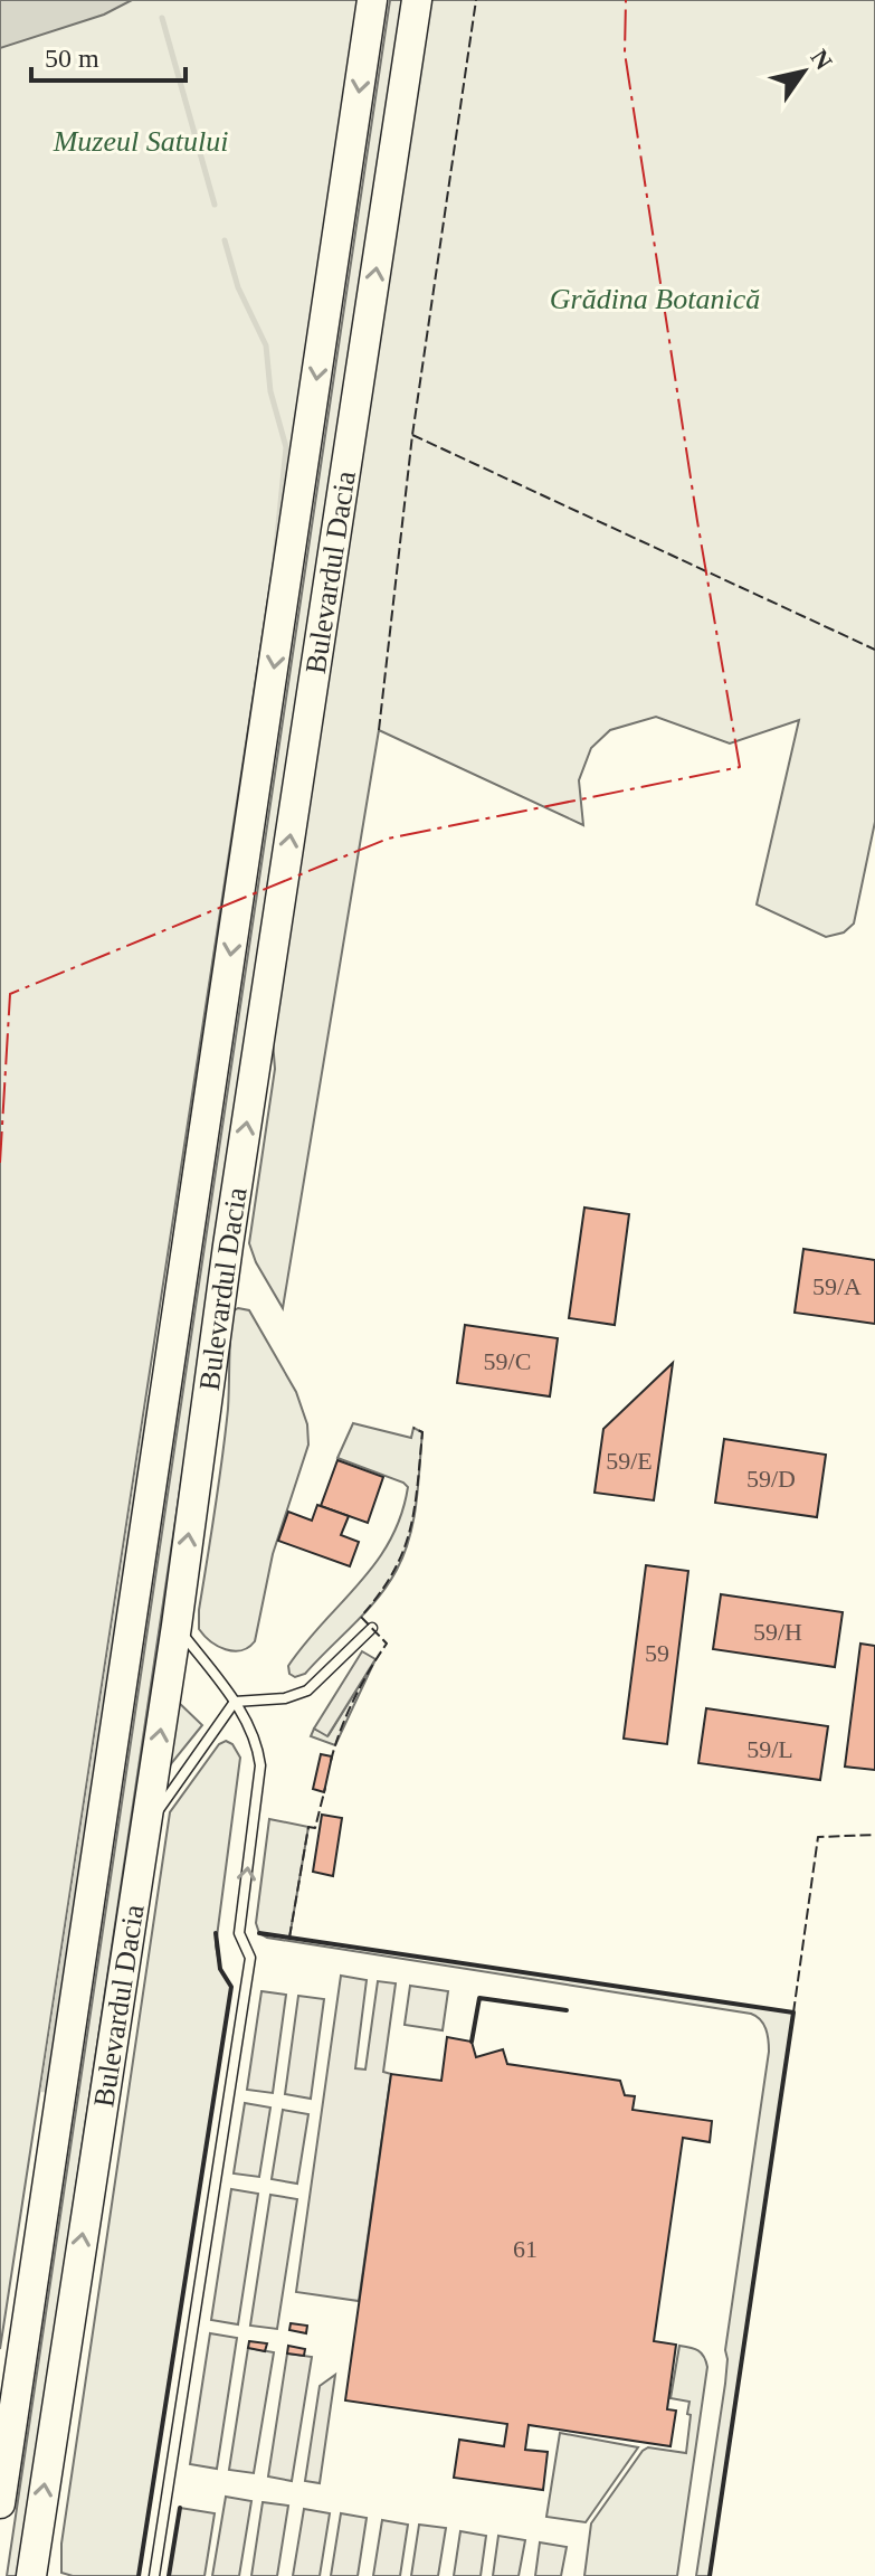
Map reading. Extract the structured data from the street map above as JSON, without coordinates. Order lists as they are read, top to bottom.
{
  "streets": {
    "main road": ["Bulevardul Dacia"]
  },
  "parks": ["Muzeul Satului", "Grădina Botanică"],
  "house_numbers": [
    "59/A",
    "59/C",
    "59/E",
    "59/D",
    "59/H",
    "59",
    "59/L",
    "61"
  ],
  "scale_bar": "50 m",
  "north": "top right"
}
